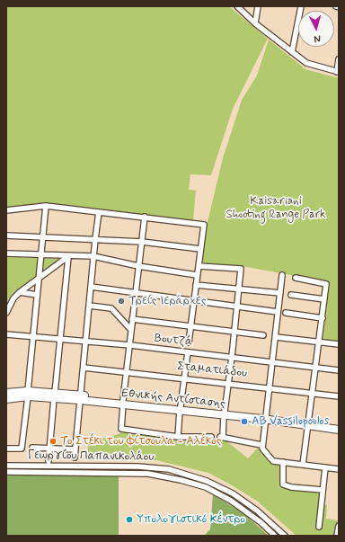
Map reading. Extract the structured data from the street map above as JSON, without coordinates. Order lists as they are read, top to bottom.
{
  "streets": {
    "main road": ["Εθνικής Αντίστασης"],
    "street": ["Βουτζά", "Σταματιάδου", "Γεωργίου Παπανικολάου"]
  },
  "parks": ["Kaisariani Shooting Range Park"],
  "places": [
    "Τρείς Ιεράρχες",
    "AB Vassilopoulos",
    "Το Στέκι του Φίτσουλα - Αλέκος",
    "Υπολογιστικό Κέντρο"
  ],
  "north": "bottom"
}
